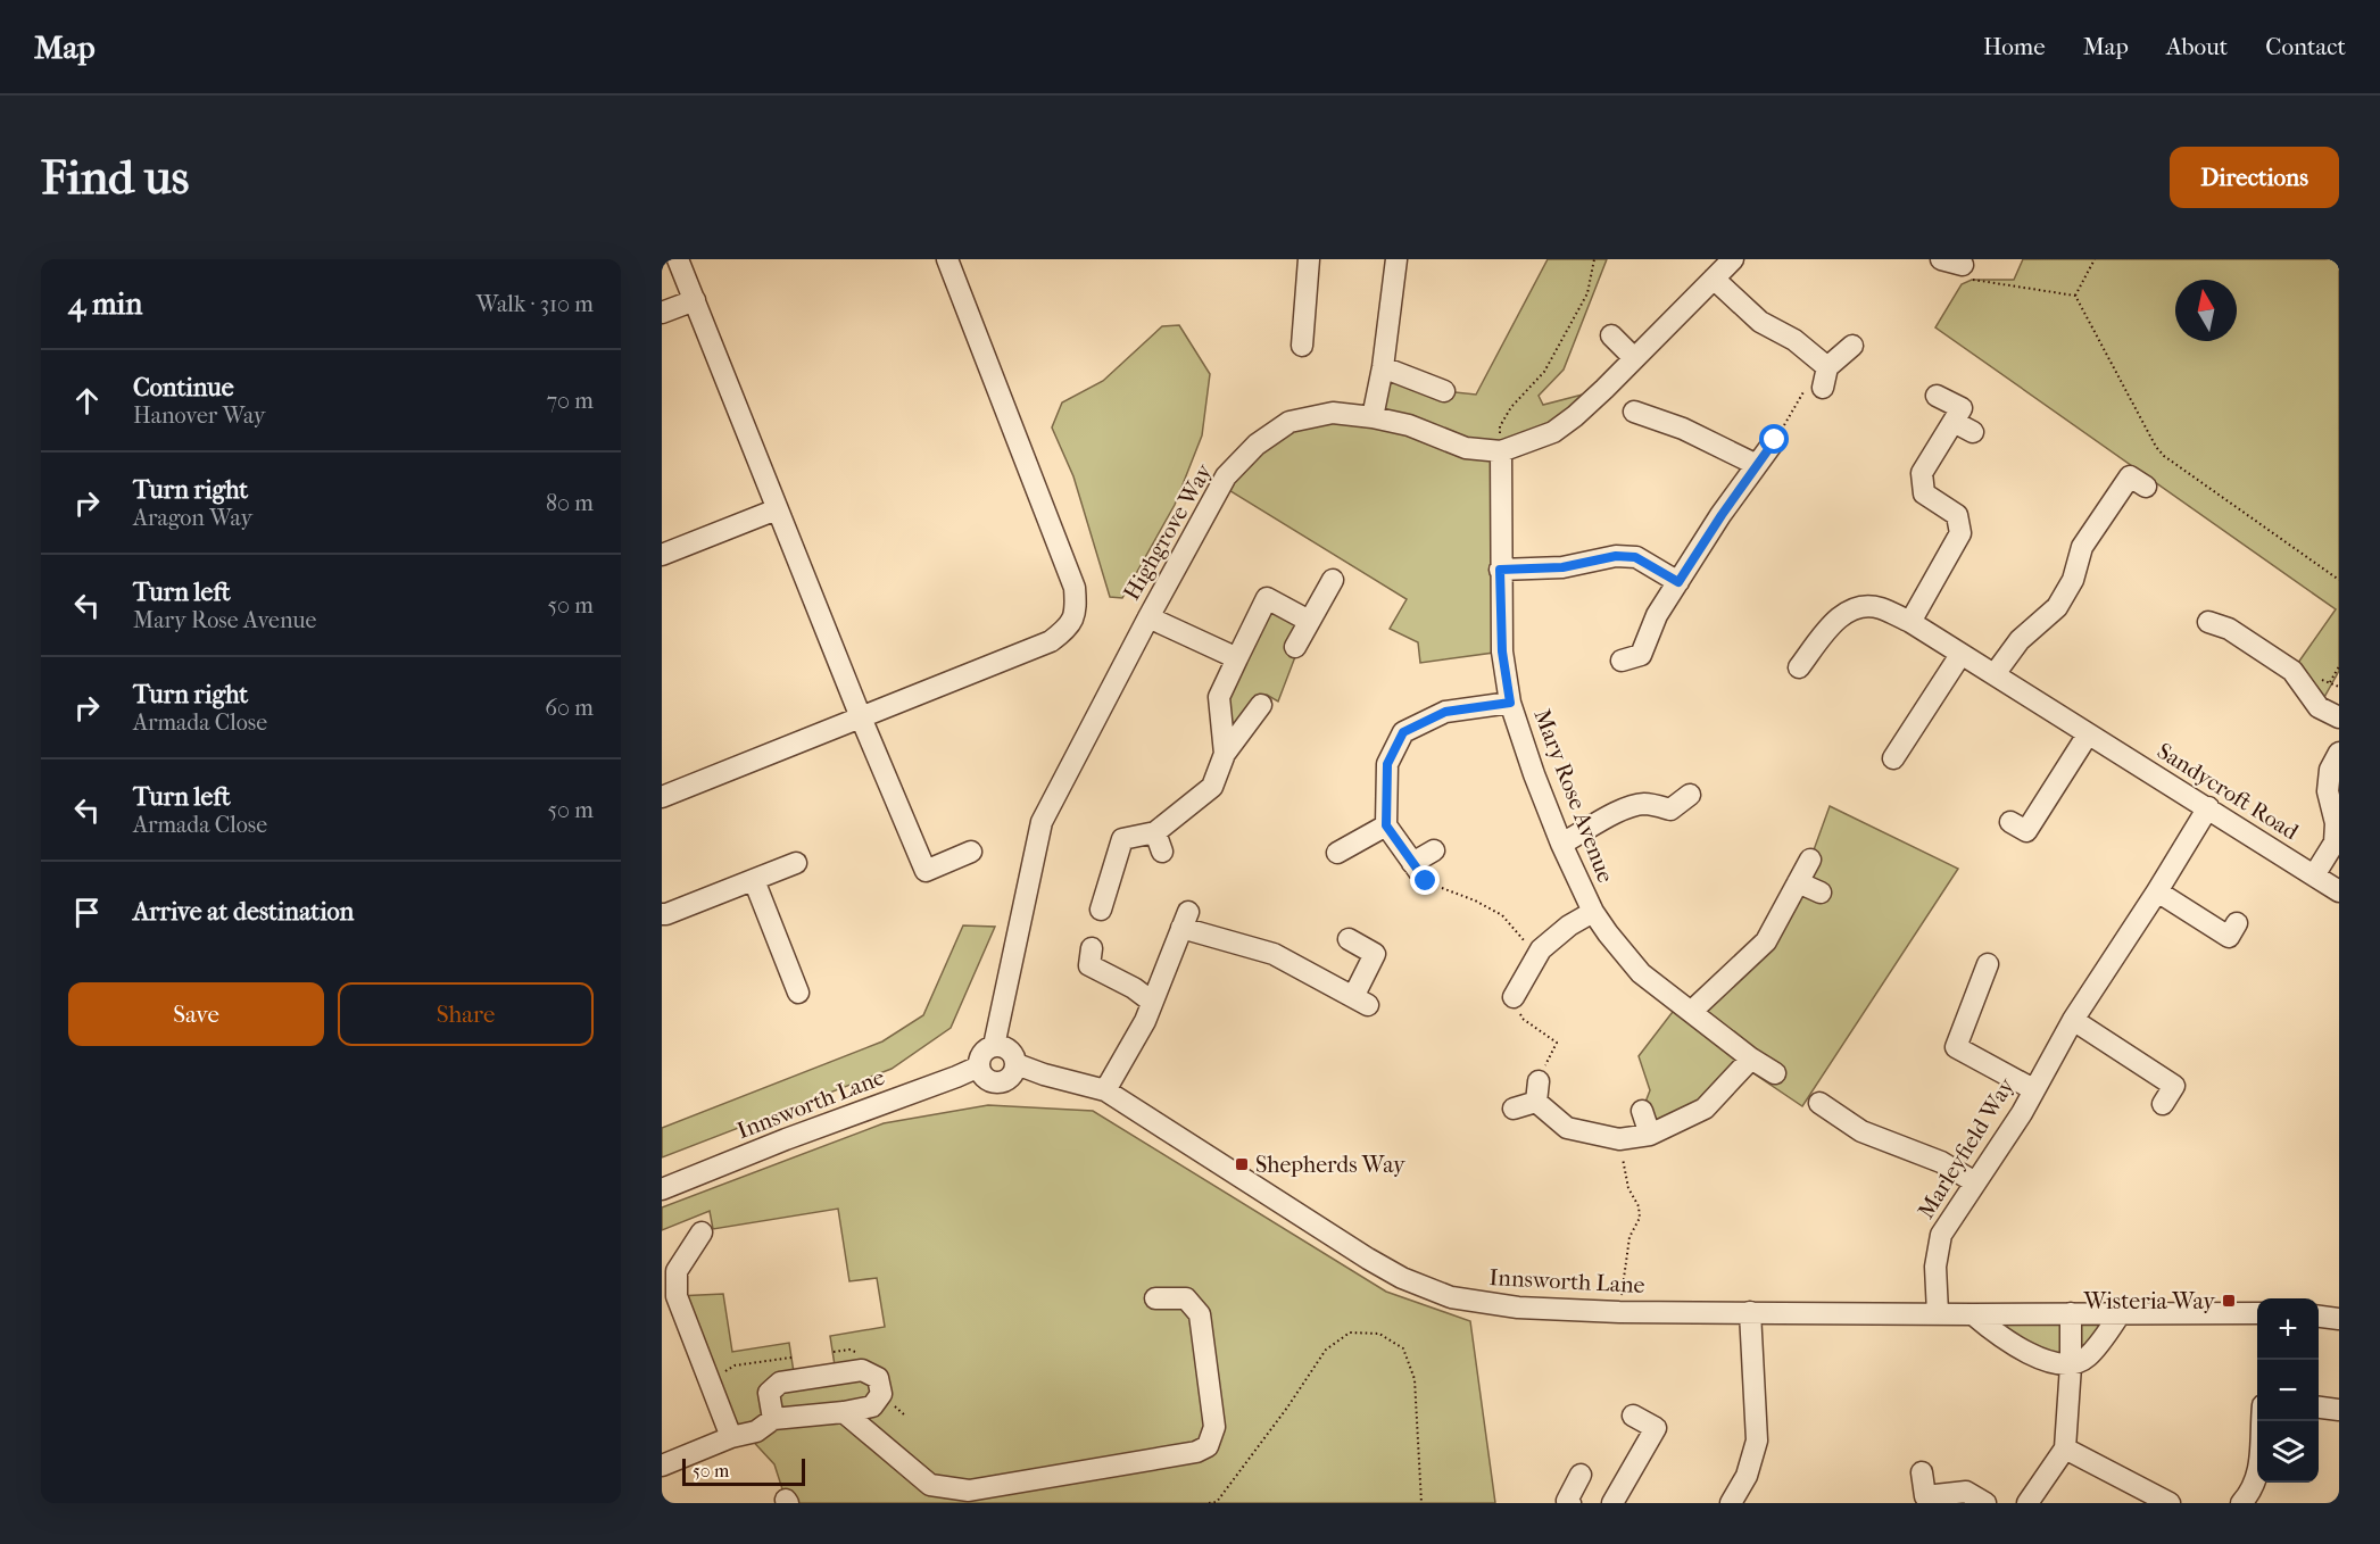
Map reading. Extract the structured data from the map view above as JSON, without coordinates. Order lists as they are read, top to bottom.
{
  "streets": {
    "street": [
      "Highgrove Way",
      "Sandycroft Road",
      "Mary Rose Avenue",
      "Innsworth Lane",
      "Marleyfield Way"
    ]
  },
  "crossings": [
    ["Highgrove Way", "Mary Rose Avenue"],
    ["Highgrove Way", "Innsworth Lane"],
    ["Sandycroft Road", "Marleyfield Way"],
    ["Innsworth Lane", "Marleyfield Way"]
  ],
  "places": {
    "transit": ["Shepherds Way", "Wisteria Way"]
  },
  "scale_bar": "50 m",
  "north": "top",
  "page": {
    "header": "Map",
    "nav": [
      "Home",
      "Map",
      "About",
      "Contact"
    ],
    "buttons": [
      "Directions",
      ["Save", "Share"]
    ],
    "title": "Find us",
    "heading": ["4 min", "Walk · 310 m"],
    "list": [
      ["Continue", "Hanover Way", "70 m"],
      ["Turn right", "Aragon Way", "80 m"],
      ["Turn left", "Mary Rose Avenue", "50 m"],
      ["Turn right", "Armada Close", "60 m"],
      ["Turn left", "Armada Close", "50 m"],
      "Arrive at destination"
    ],
    "map_buttons": ["+", "−"],
    "scale": "50 m"
  }
}
